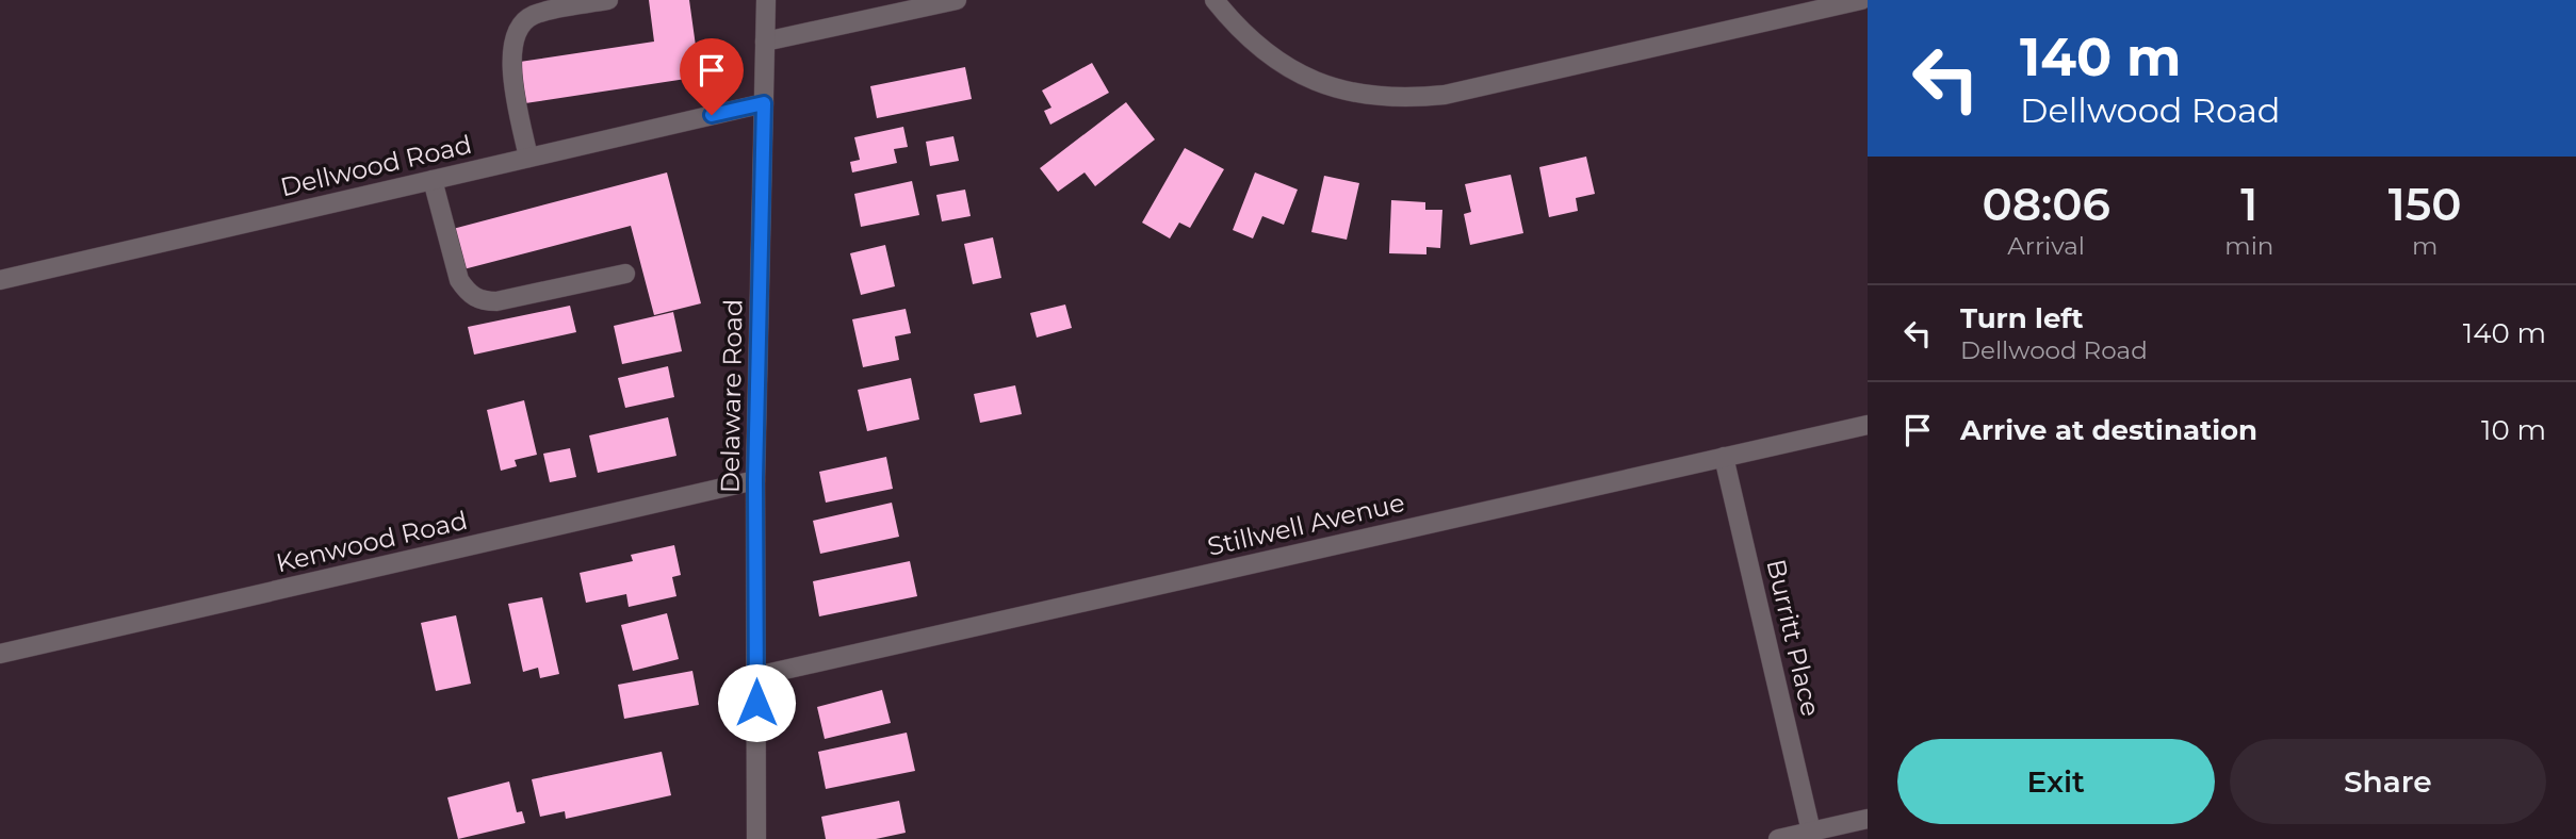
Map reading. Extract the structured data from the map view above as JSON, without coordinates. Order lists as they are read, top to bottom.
{
  "streets": {
    "street": [
      "Dellwood Road",
      "Delaware Road",
      "Stillwell Avenue",
      "Kenwood Road",
      "Burritt Place"
    ]
  },
  "crossings": [
    ["Dellwood Road", "Delaware Road"],
    ["Delaware Road", "Stillwell Avenue"],
    ["Delaware Road", "Kenwood Road"],
    ["Stillwell Avenue", "Burritt Place"]
  ],
  "page": {
    "turn": ["140 m", "Dellwood Road"],
    "eta": [
      "08:06",
      "Arrival",
      "1",
      "min",
      "150",
      "m"
    ],
    "list": [
      {
        "name": "Turn left",
        "note": "Dellwood Road",
        "value": "140 m"
      },
      {
        "name": "Arrive at destination",
        "value": "10 m"
      }
    ],
    "buttons": ["Exit", "Share"]
  }
}
